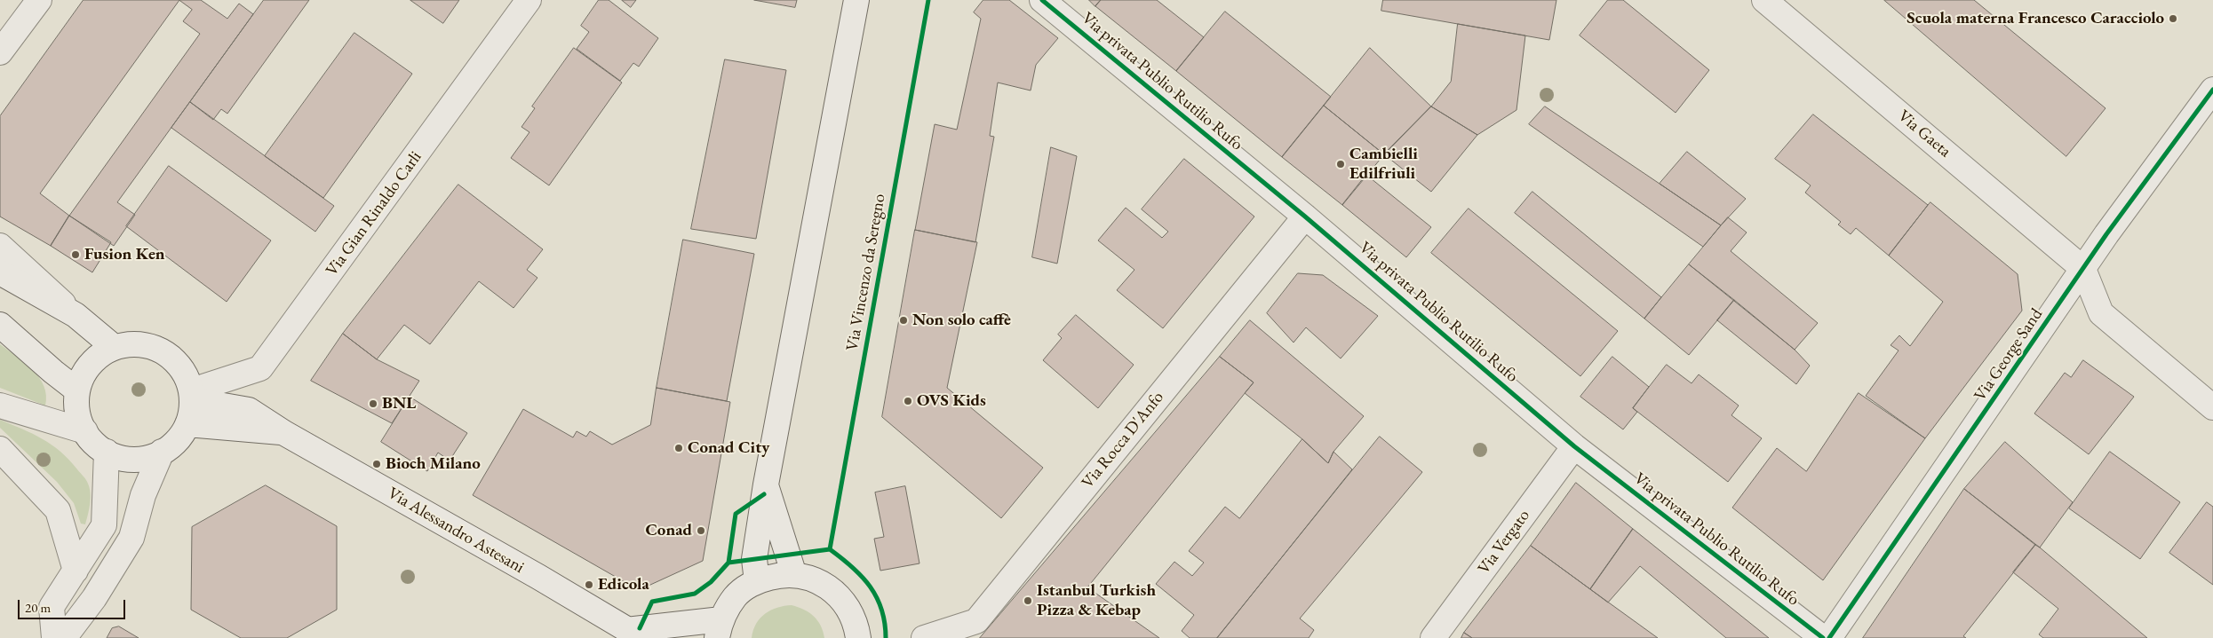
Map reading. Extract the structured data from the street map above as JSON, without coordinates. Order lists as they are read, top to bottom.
{
  "streets": {
    "street": [
      "Via privata Publio Rutilio Rufo",
      "Via Gaeta",
      "Via Gian Rinaldo Carli",
      "Via George Sand",
      "Via Rocca D'Anfo",
      "Via Alessandro Astesani",
      "Via Vergato"
    ],
    "cycle path": ["Via Vincenzo da Seregno"]
  },
  "crossings": [
    ["Via privata Publio Rutilio Rufo", "Via Rocca D'Anfo"],
    ["Via privata Publio Rutilio Rufo", "Via Vergato"],
    ["Via Gaeta", "Via George Sand"],
    ["Via Gian Rinaldo Carli", "Via Alessandro Astesani"]
  ],
  "places": [
    "Scuola materna Francesco Caracciolo",
    "Cambielli Edilfriuli",
    "Fusion Ken",
    "Non solo caffè",
    "OVS Kids",
    "BNL",
    "Conad City",
    "Bioch Milano",
    "Conad",
    "Edicola",
    "Istanbul Turkish Pizza & Kebap"
  ],
  "scale_bar": "20 m"
}
